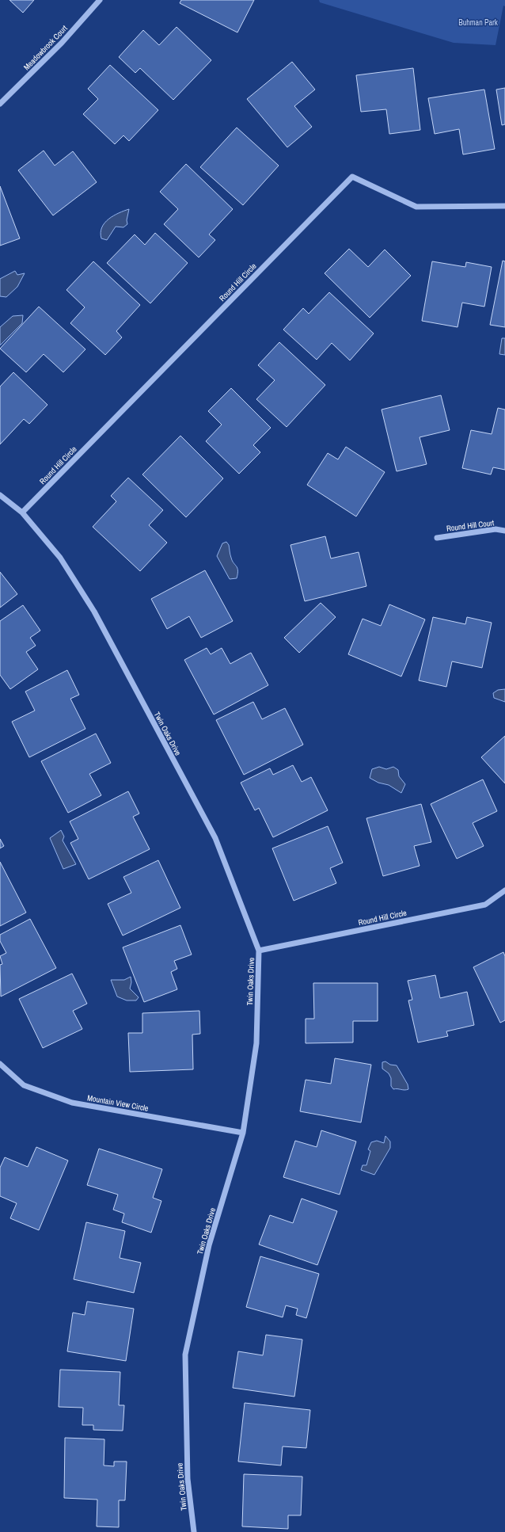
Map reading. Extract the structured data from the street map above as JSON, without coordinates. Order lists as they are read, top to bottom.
{
  "streets": {
    "street": [
      "Meadowbrook Court",
      "Round Hill Circle",
      "Round Hill Court",
      "Twin Oaks Drive",
      "Mountain View Circle"
    ]
  },
  "crossings": [
    ["Round Hill Circle", "Twin Oaks Drive"],
    ["Twin Oaks Drive", "Mountain View Circle"]
  ],
  "parks": ["Buhman Park"]
}
